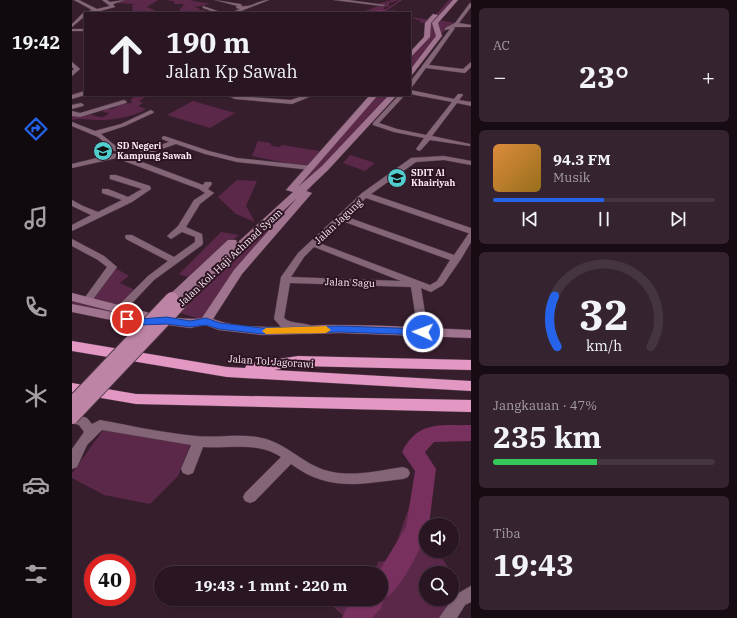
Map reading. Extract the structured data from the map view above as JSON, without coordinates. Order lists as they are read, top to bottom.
{
  "streets": {
    "highway": ["Jalan Tol Jagorawi"],
    "main road": ["Jalan Kol. Haji Achmad Syam"],
    "street": ["Jalan Jagung", "Jalan Sagu"]
  },
  "crossings": [
    ["Jalan Jagung", "Jalan Sagu"]
  ],
  "places": {
    "school or university": ["SD Negeri Kampung Sawah", "SDIT Al Khairiyah"]
  },
  "page": {
    "tabs": "19:42",
    "tile": [
      "AC",
      ["Jangkauan · 47%", "235 km"],
      ["Tiba", "19:43"]
    ],
    "turn": ["190 m", "Jalan Kp Sawah"],
    "heat": ["−", "23°", "+"],
    "song": ["94.3 FM", "Musik"],
    "limit": "40",
    "trip": "19:43 · 1 mnt · 220 m",
    "gauge": ["32", "km/h"]
  }
}
